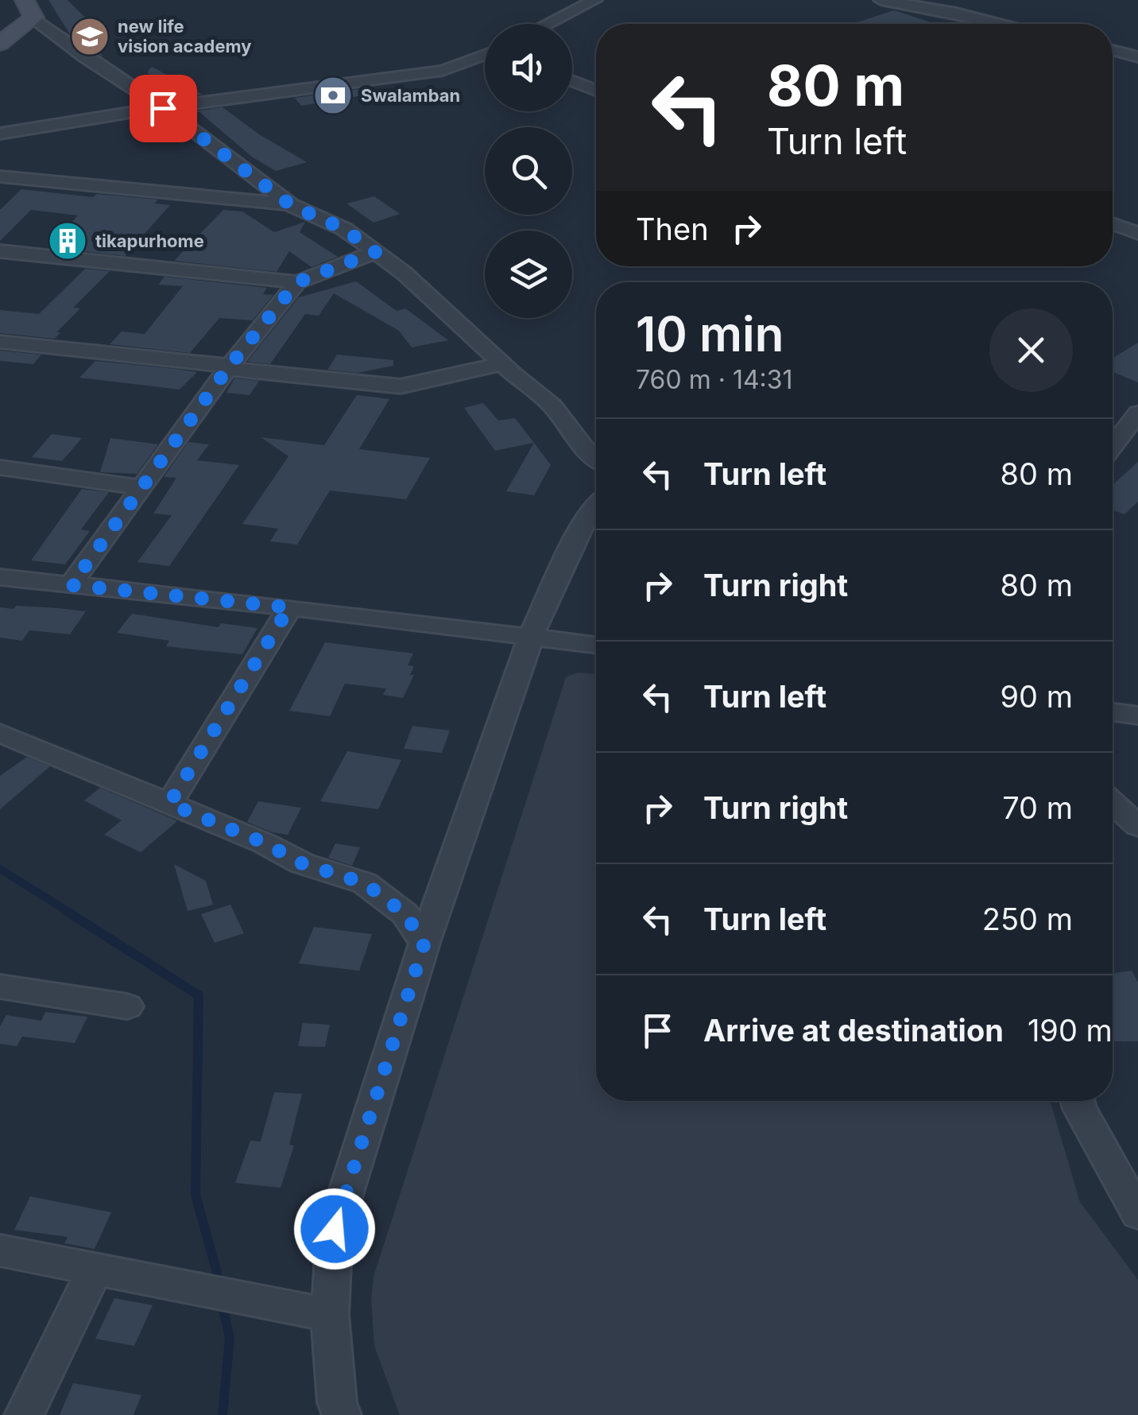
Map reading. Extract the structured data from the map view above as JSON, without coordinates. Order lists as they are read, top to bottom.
{
  "places": {
    "school or university": ["new life vision academy"],
    "bank": ["Swalamban"],
    "building": ["tikapurhome"]
  },
  "page": {
    "turn": ["80 m", "Turn left"],
    "then": "Then",
    "heading": ["10 min", "760 m · 14:31"],
    "list": [
      {
        "name": "Turn left",
        "value": "80 m"
      },
      {
        "name": "Turn right",
        "value": "80 m"
      },
      {
        "name": "Turn left",
        "value": "90 m"
      },
      {
        "name": "Turn right",
        "value": "70 m"
      },
      {
        "name": "Turn left",
        "value": "250 m"
      },
      {
        "name": "Arrive at destination",
        "value": "190 m"
      }
    ]
  }
}
